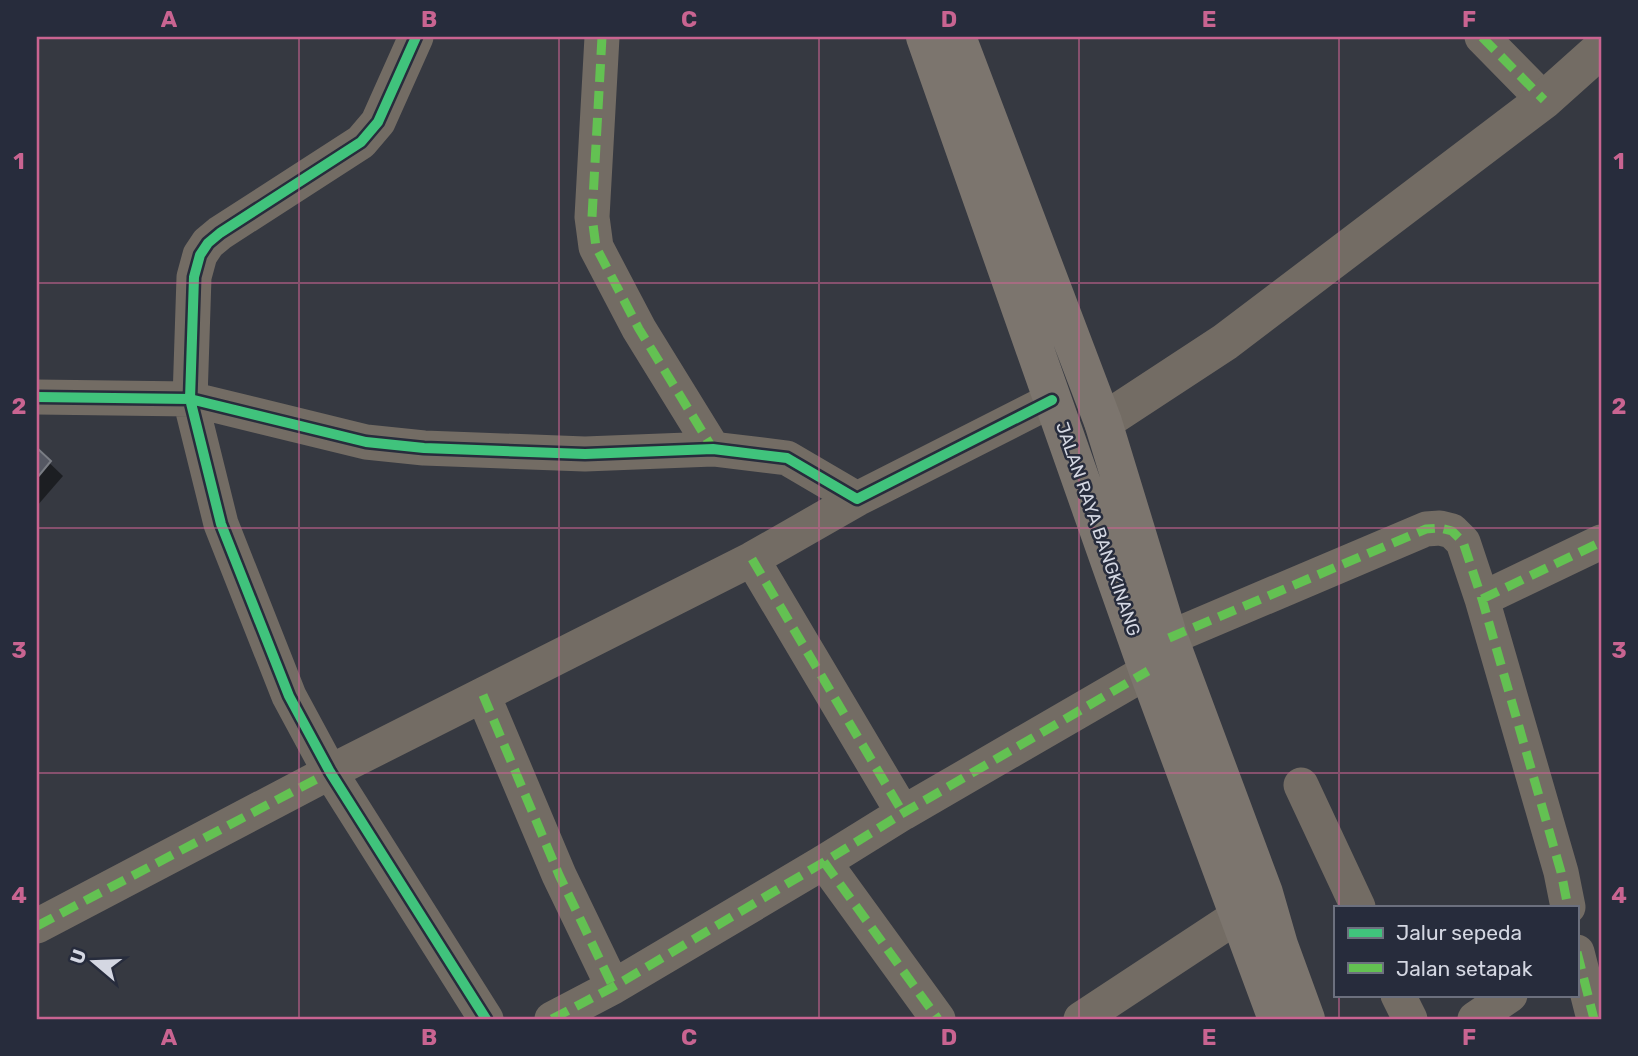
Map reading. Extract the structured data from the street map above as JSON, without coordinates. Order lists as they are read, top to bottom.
{
  "streets": {
    "highway": ["JALAN RAYA BANGKINANG"]
  },
  "legend": ["Jalur sepeda", "Jalan setapak"],
  "north": "left",
  "grid": {
    "columns": [
      "A",
      "B",
      "C",
      "D",
      "E",
      "F"
    ],
    "rows": [
      "1",
      "2",
      "3",
      "4"
    ]
  }
}
